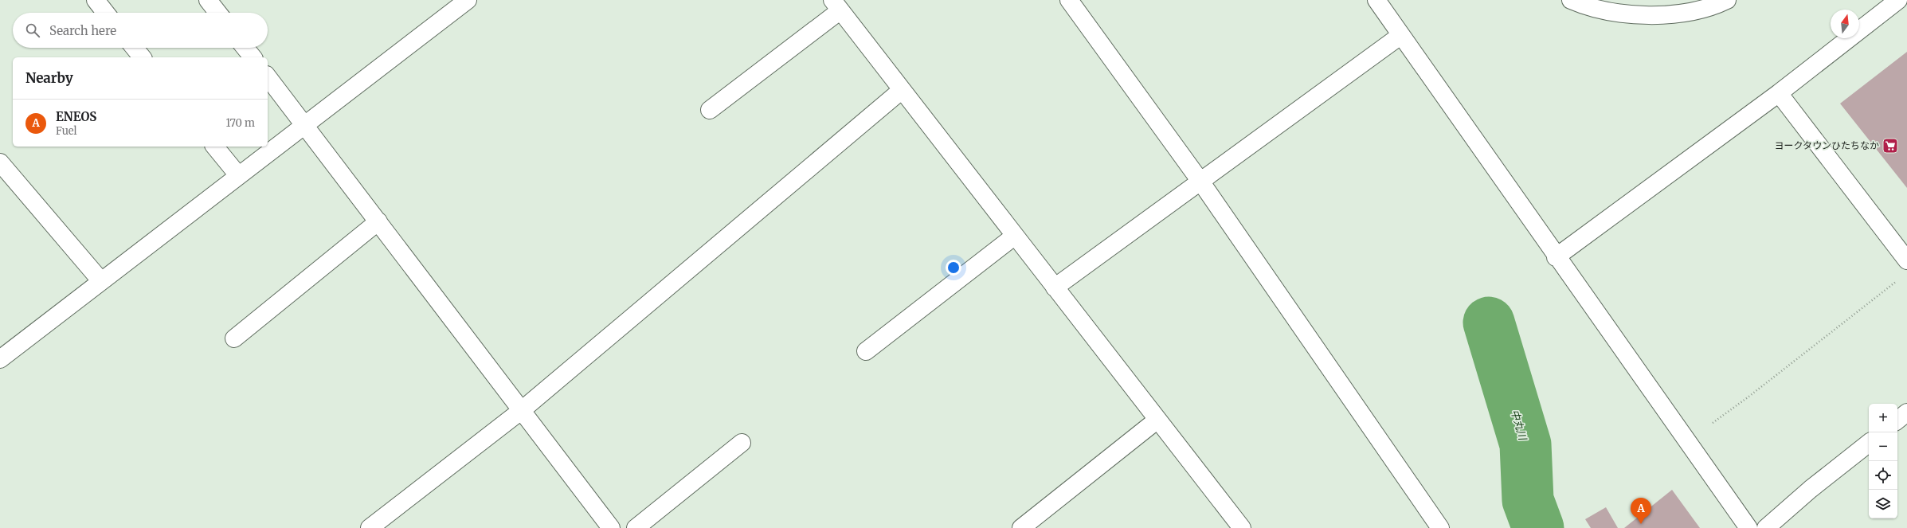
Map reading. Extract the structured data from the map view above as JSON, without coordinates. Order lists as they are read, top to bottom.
{
  "water": ["中丸川"],
  "places": {
    "supermarket": ["ヨークタウンひたちなか"]
  },
  "north": "top",
  "page": {
    "search": "Search here",
    "heading": "Nearby",
    "list": [
      {
        "mark": "A",
        "name": "ENEOS",
        "note": "Fuel",
        "value": "170 m"
      }
    ],
    "map_buttons": ["+", "−"],
    "pins": "A"
  }
}
